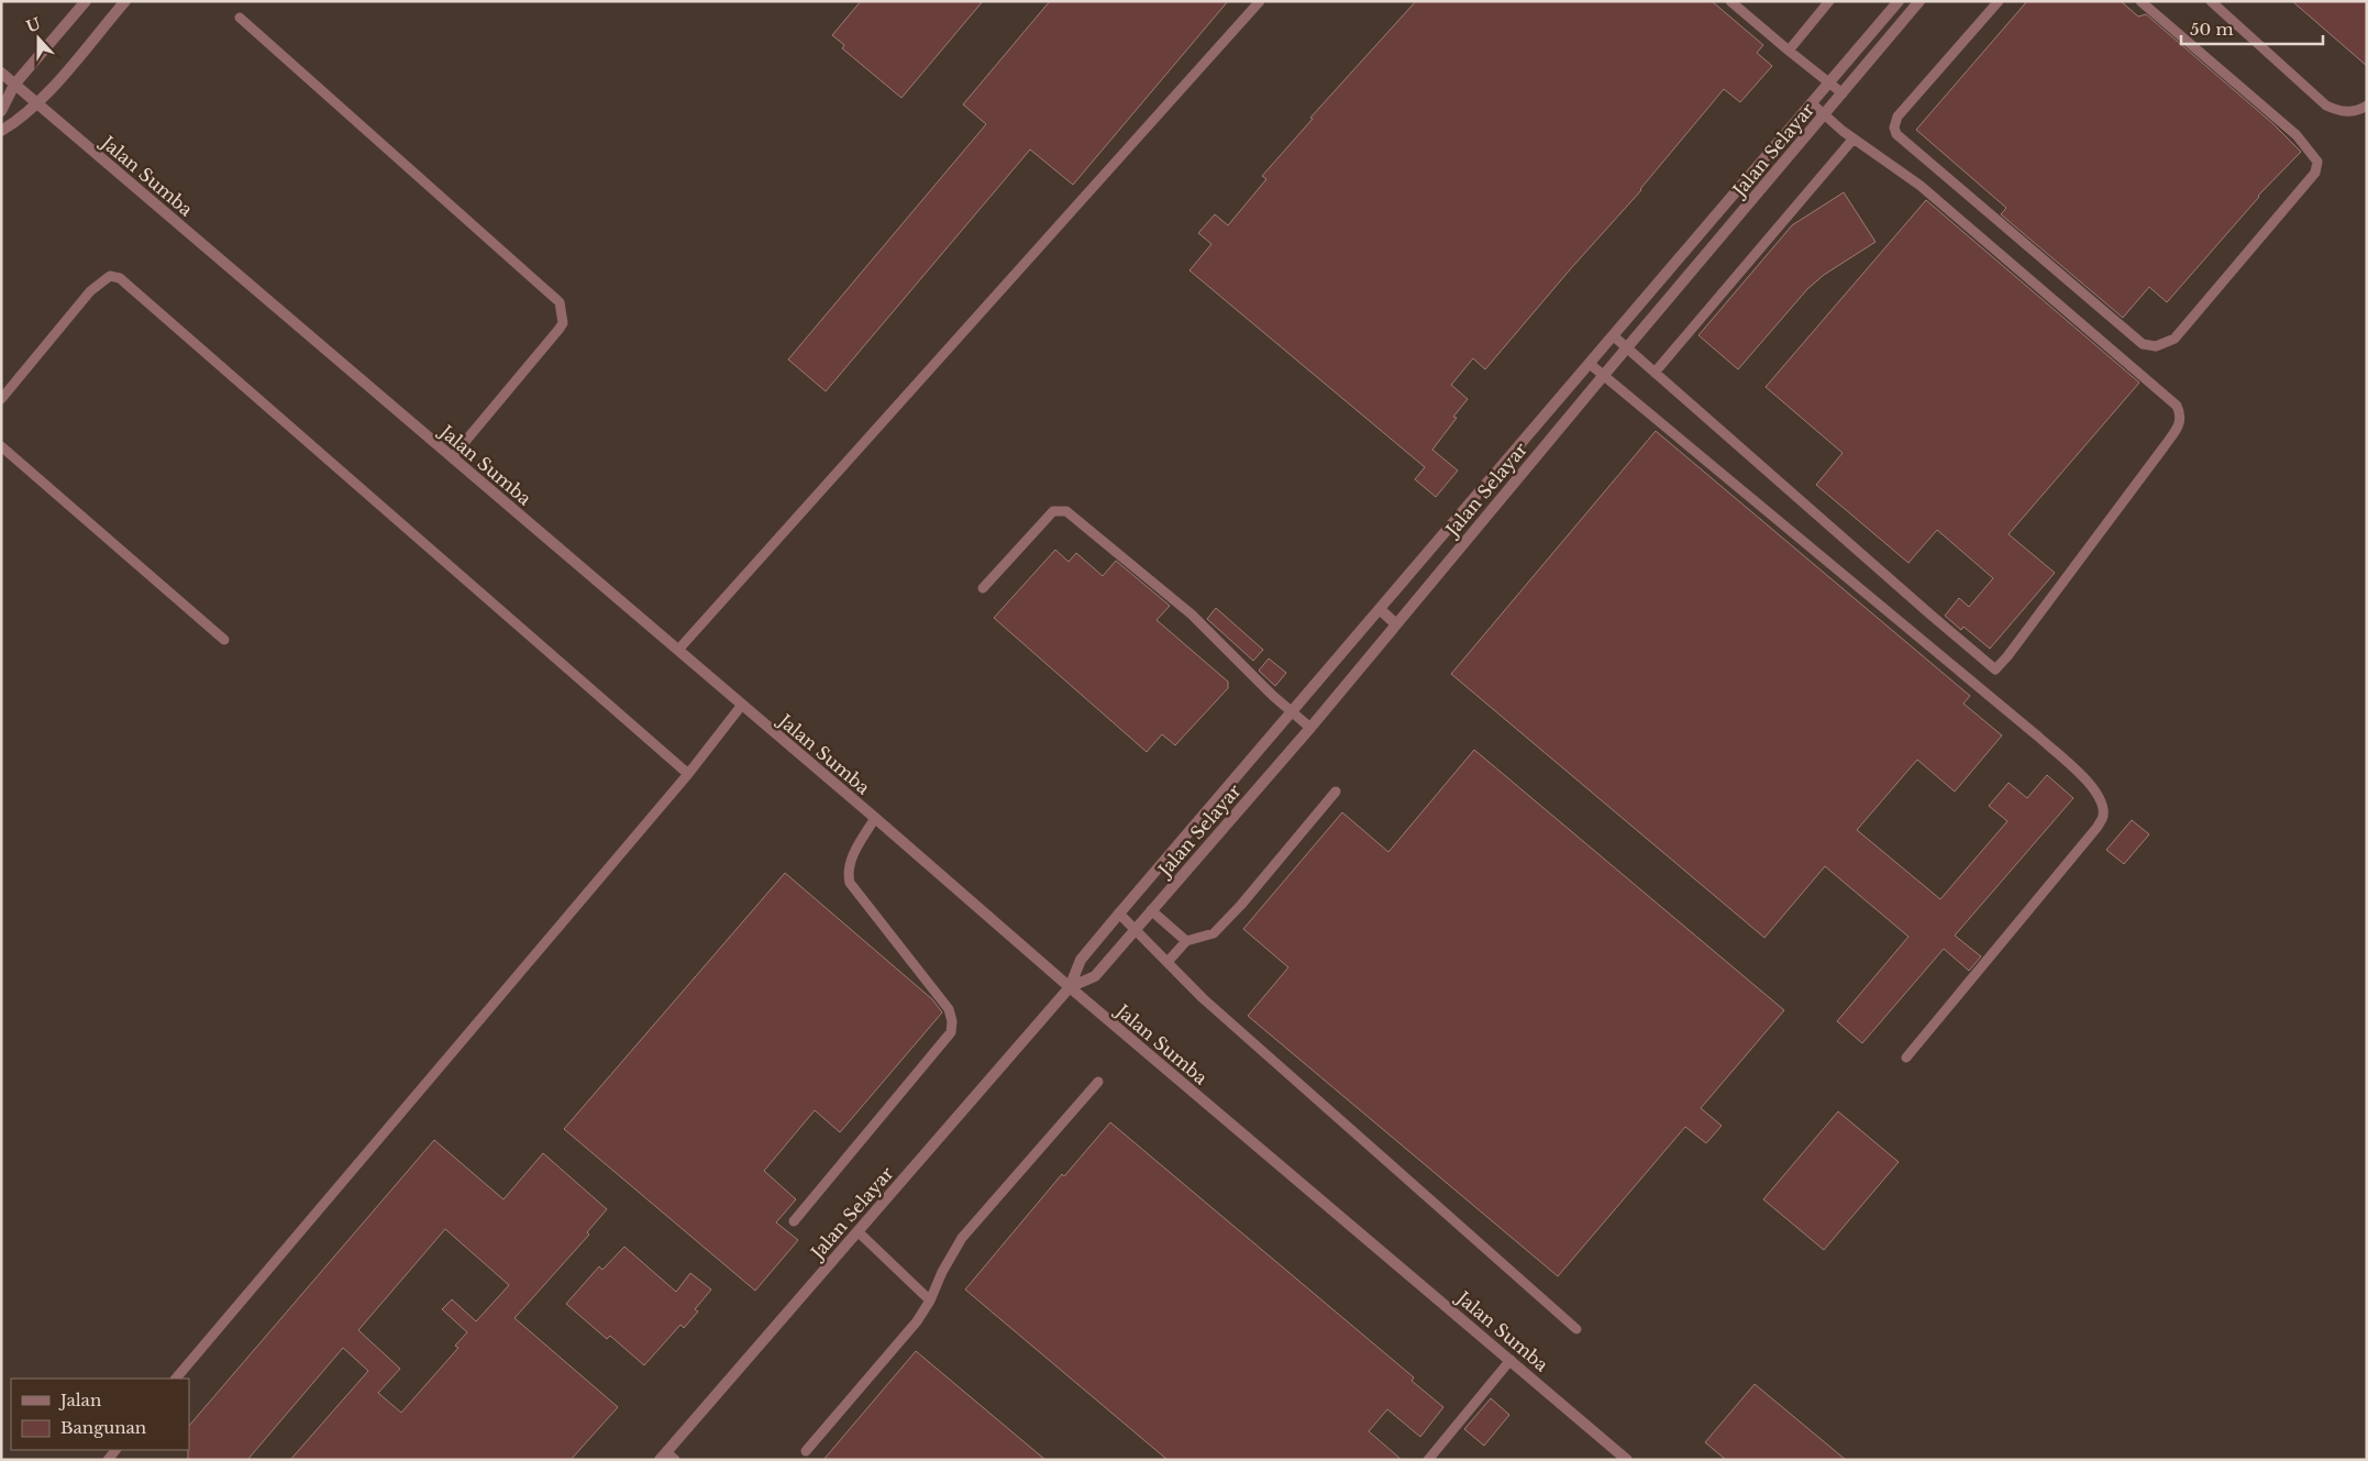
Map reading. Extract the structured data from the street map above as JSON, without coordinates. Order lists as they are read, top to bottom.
{
  "streets": {
    "street": ["Jalan Selayar", "Jalan Sumba"]
  },
  "crossings": [
    ["Jalan Selayar", "Jalan Sumba"]
  ],
  "legend": ["Jalan", "Bangunan"],
  "scale_bar": "50 m",
  "north": "top"
}
